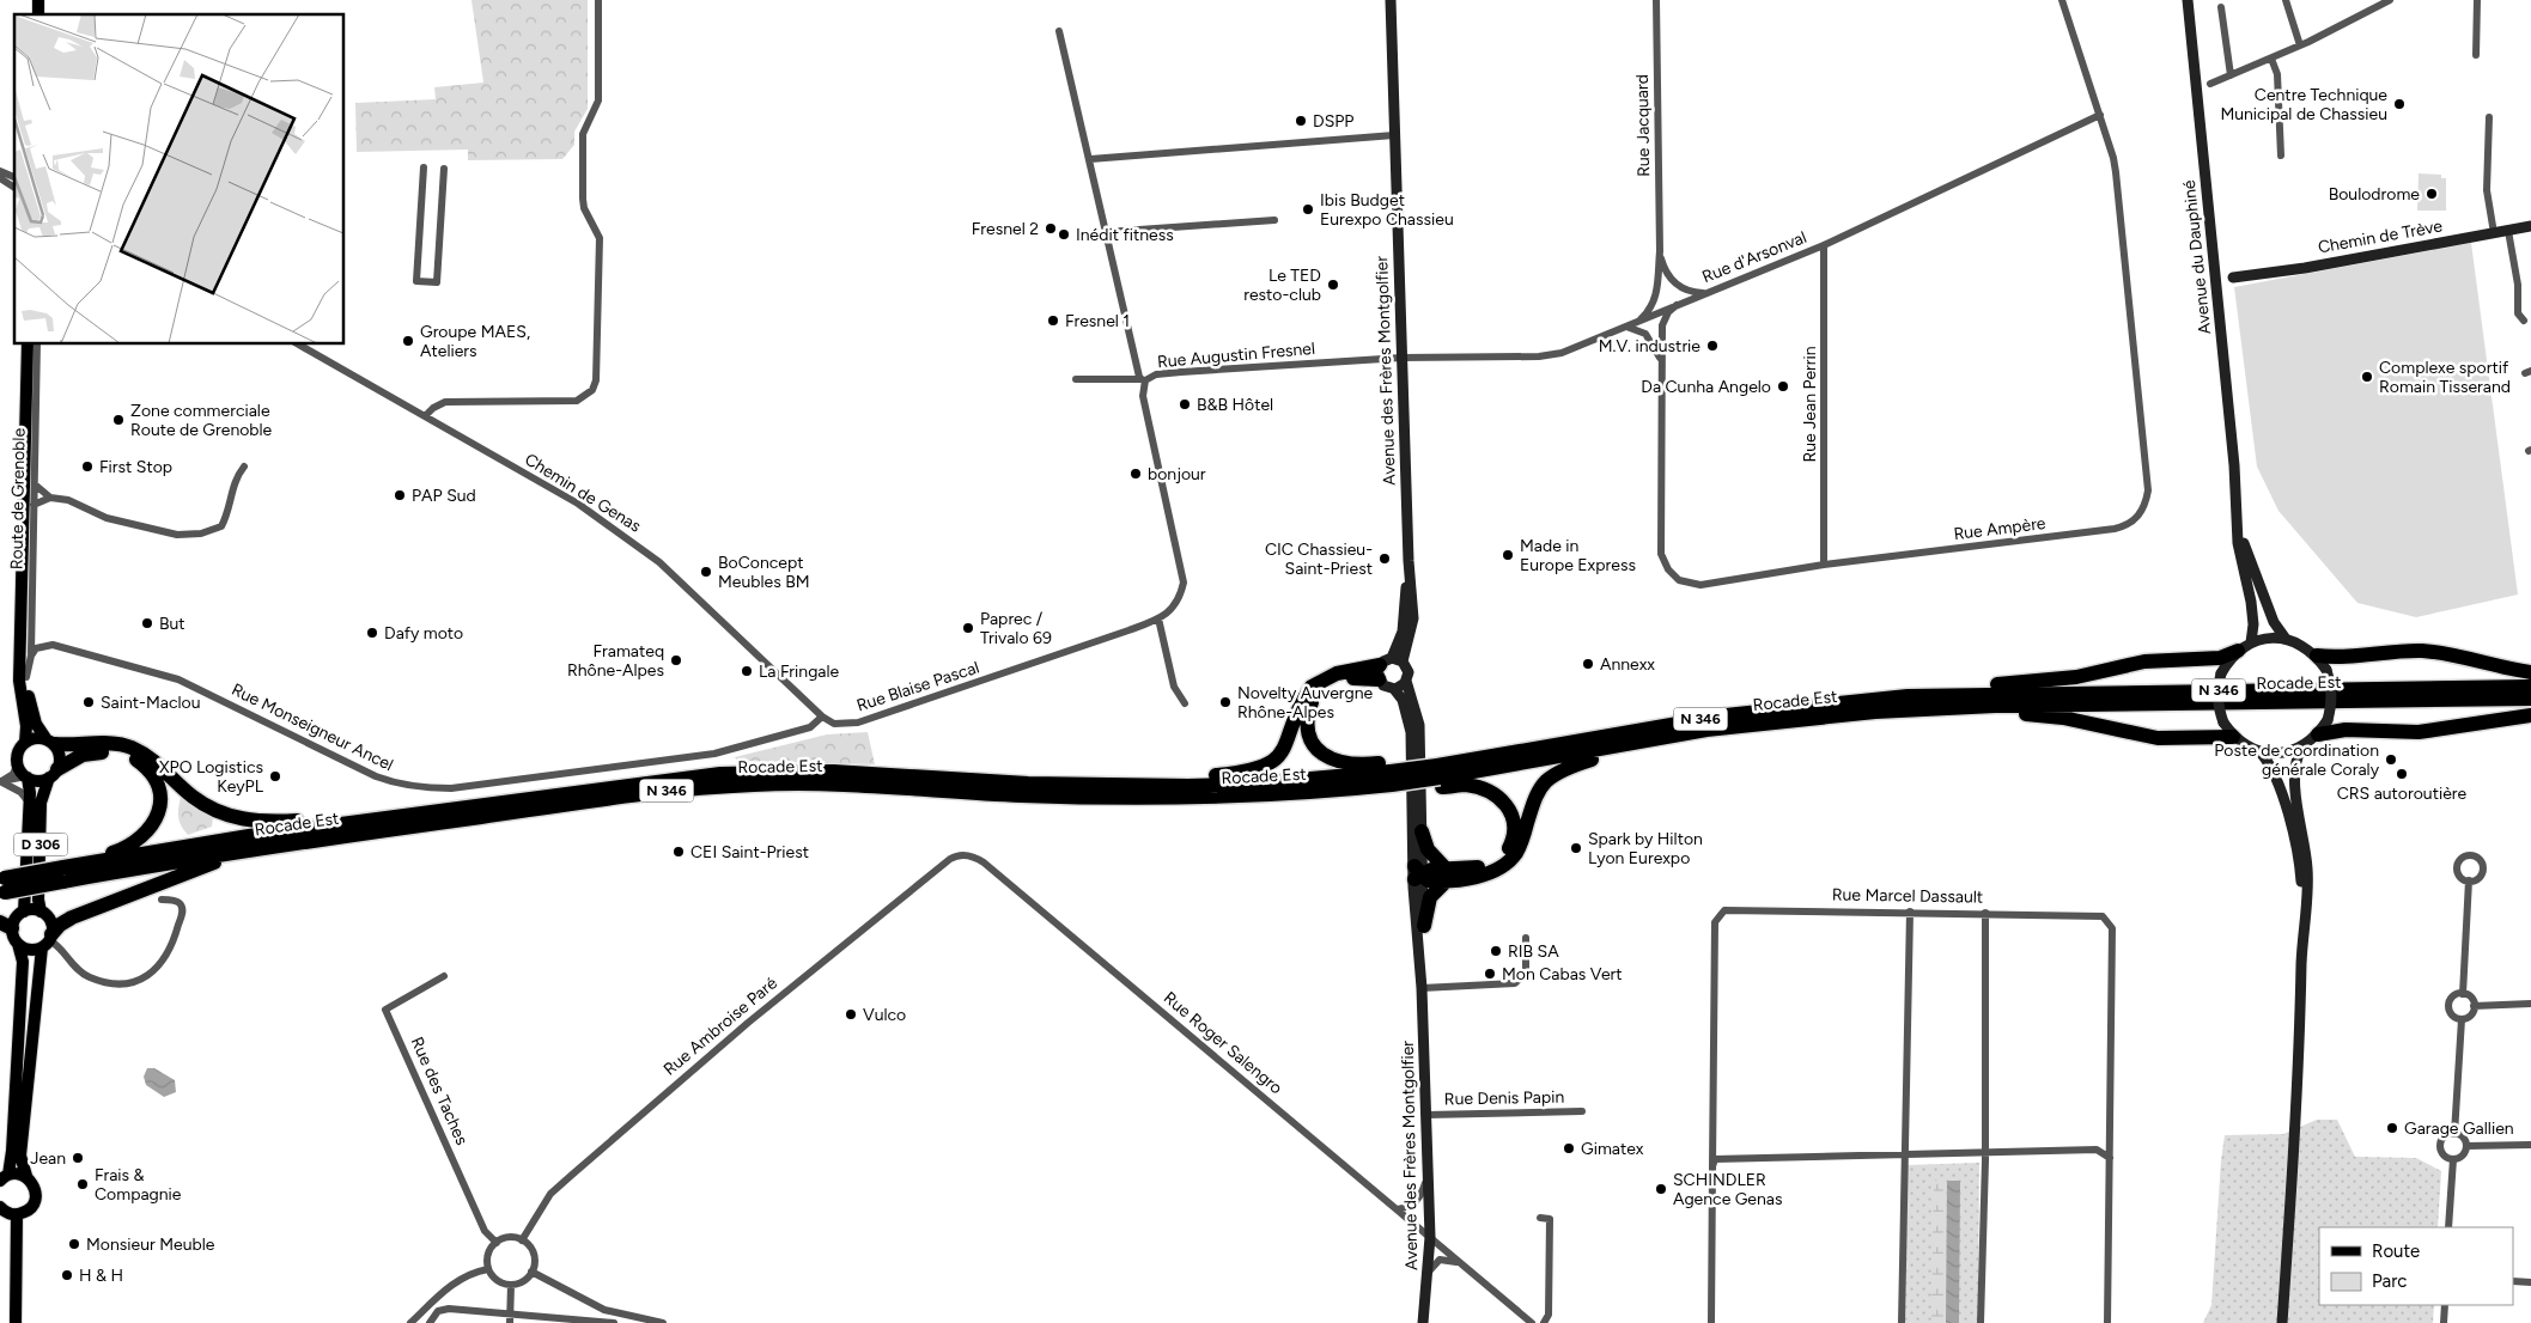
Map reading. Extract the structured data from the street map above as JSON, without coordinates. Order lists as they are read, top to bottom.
{
  "streets": {
    "highway": ["Rocade Est", "N 346"],
    "main road": ["Route de Grenoble", "D 306"],
    "street": [
      "Rue Jacquard",
      "Chemin de Trève",
      "Rue d'Arsonval",
      "Avenue du Dauphiné",
      "Rue Augustin Fresnel",
      "Avenue des Frères Montgolfier",
      "Rue Jean Perrin",
      "Chemin de Genas",
      "Rue Ampère",
      "Rue Blaise Pascal",
      "Rue Monseigneur Ancel",
      "Rue Marcel Dassault",
      "Rue Ambroise Paré",
      "Rue Roger Salengro",
      "Rue des Taches",
      "Rue Denis Papin"
    ]
  },
  "crossings": [
    ["Rue Jacquard", "Rue d'Arsonval"],
    ["Rue d'Arsonval", "Rue Augustin Fresnel"],
    ["Rue d'Arsonval", "Avenue des Frères Montgolfier"],
    ["Rue d'Arsonval", "Rue Jean Perrin"],
    ["Rue d'Arsonval", "Rue Ampère"],
    ["Rue Augustin Fresnel", "Avenue des Frères Montgolfier"],
    ["Rue Augustin Fresnel", "Rue Blaise Pascal"],
    ["Avenue des Frères Montgolfier", "Rue Roger Salengro"],
    ["Avenue des Frères Montgolfier", "Rue Denis Papin"],
    ["Rue Jean Perrin", "Rue Ampère"],
    ["Chemin de Genas", "Rue Blaise Pascal"],
    ["Chemin de Genas", "Rue Monseigneur Ancel"],
    ["Route de Grenoble", "Rue Monseigneur Ancel"],
    ["Route de Grenoble", "D 306"],
    ["Rue Blaise Pascal", "Rue Monseigneur Ancel"],
    ["Rue Ambroise Paré", "Rue Roger Salengro"],
    ["Rue Ambroise Paré", "Rue des Taches"]
  ],
  "places": [
    "Centre Technique Municipal de Chassieu",
    "DSPP",
    "Boulodrome",
    "Ibis Budget Eurexpo Chassieu",
    "Fresnel 2",
    "Inédit fitness",
    "Le TED resto-club",
    "Fresnel 1",
    "Groupe MAES, Ateliers",
    "M.V. industrie",
    "Complexe sportif Romain Tisserand",
    "Da Cunha Angelo",
    "B&B Hôtel",
    "Zone commerciale Route de Grenoble",
    "First Stop",
    "bonjour",
    "PAP Sud",
    "Made in Europe Express",
    "CIC Chassieu- Saint-Priest",
    "BoConcept Meubles BM",
    "But",
    "Paprec / Trivalo 69",
    "Dafy moto",
    "Framateq Rhône-Alpes",
    "Annexx",
    "La Fringale",
    "Saint-Maclou",
    "Novelty Auvergne Rhône-Alpes",
    "Poste de coordination générale Coraly",
    "CRS autoroutière",
    "XPO Logistics KeyPL",
    "Spark by Hilton Lyon Eurexpo",
    "CEI Saint-Priest",
    "RIB SA",
    "Mon Cabas Vert",
    "Vulco",
    "Garage Gallien",
    "Gimatex",
    "Jean",
    "Frais & Compagnie",
    "SCHINDLER Agence Genas",
    "Monsieur Meuble",
    "H & H"
  ],
  "legend": ["Route", "Parc"]
}
